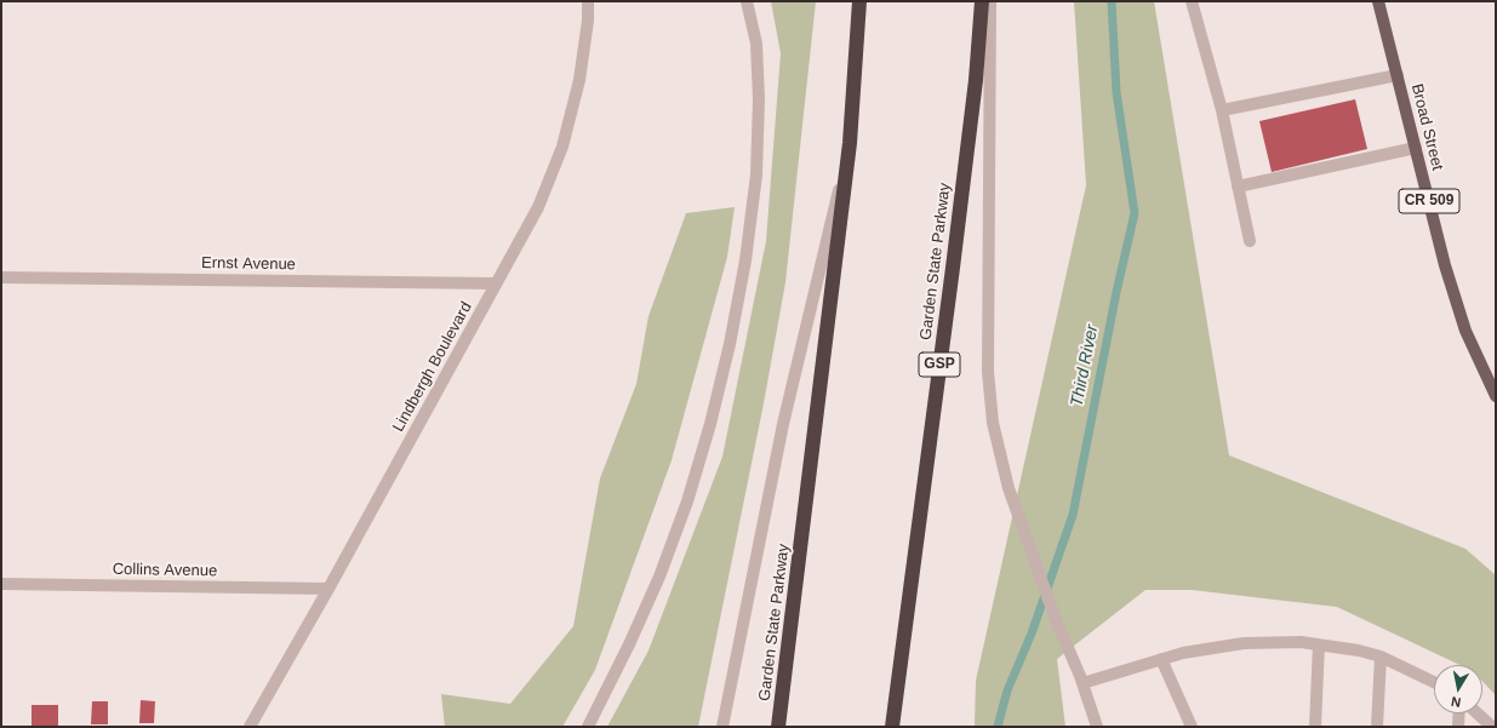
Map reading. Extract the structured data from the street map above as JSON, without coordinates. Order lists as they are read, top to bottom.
{
  "streets": {
    "highway": ["Garden State Parkway", "GSP"],
    "main road": ["Broad Street", "CR 509"],
    "street": ["Ernst Avenue", "Lindbergh Boulevard", "Collins Avenue"]
  },
  "crossings": [
    ["Ernst Avenue", "Lindbergh Boulevard"],
    ["Lindbergh Boulevard", "Collins Avenue"]
  ],
  "water": ["Third River"],
  "north": "bottom"
}
